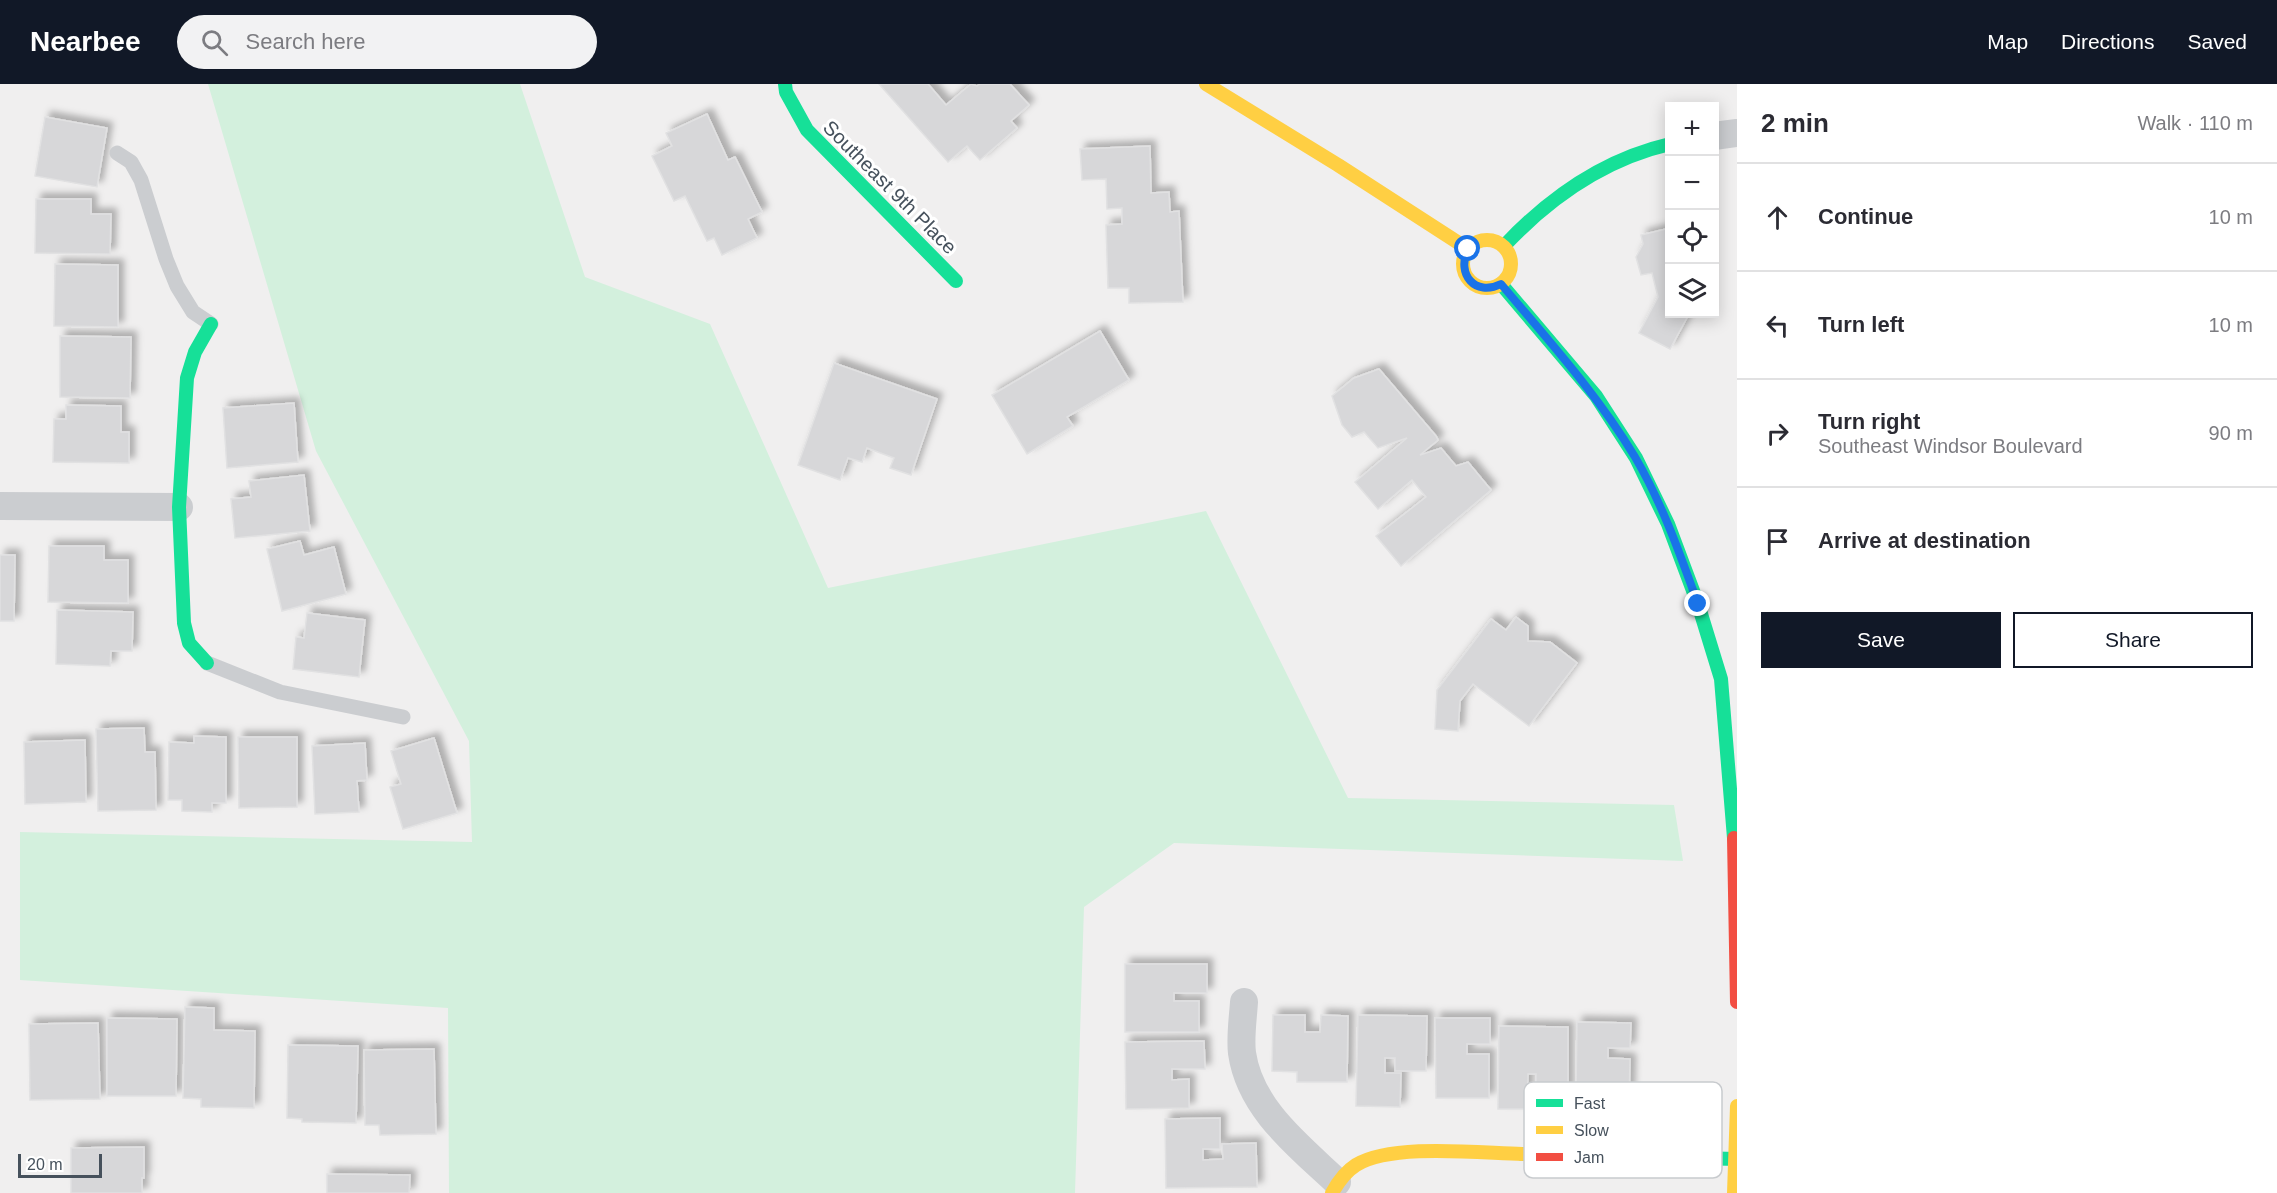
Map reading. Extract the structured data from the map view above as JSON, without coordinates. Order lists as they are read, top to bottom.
{
  "streets": {
    "street": ["Southeast 9th Place"]
  },
  "legend": ["Fast", "Slow", "Jam"],
  "scale_bar": "20 m",
  "page": {
    "header": "Nearbee",
    "search": "Search here",
    "nav": ["Map", "Directions", "Saved"],
    "heading": ["2 min", "Walk · 110 m"],
    "map_buttons": ["+", "−"],
    "list": [
      ["Continue", "10 m"],
      ["Turn left", "10 m"],
      ["Turn right", "Southeast Windsor Boulevard", "90 m"],
      "Arrive at destination"
    ],
    "buttons": ["Save", "Share"],
    "scale": "20 m"
  }
}
